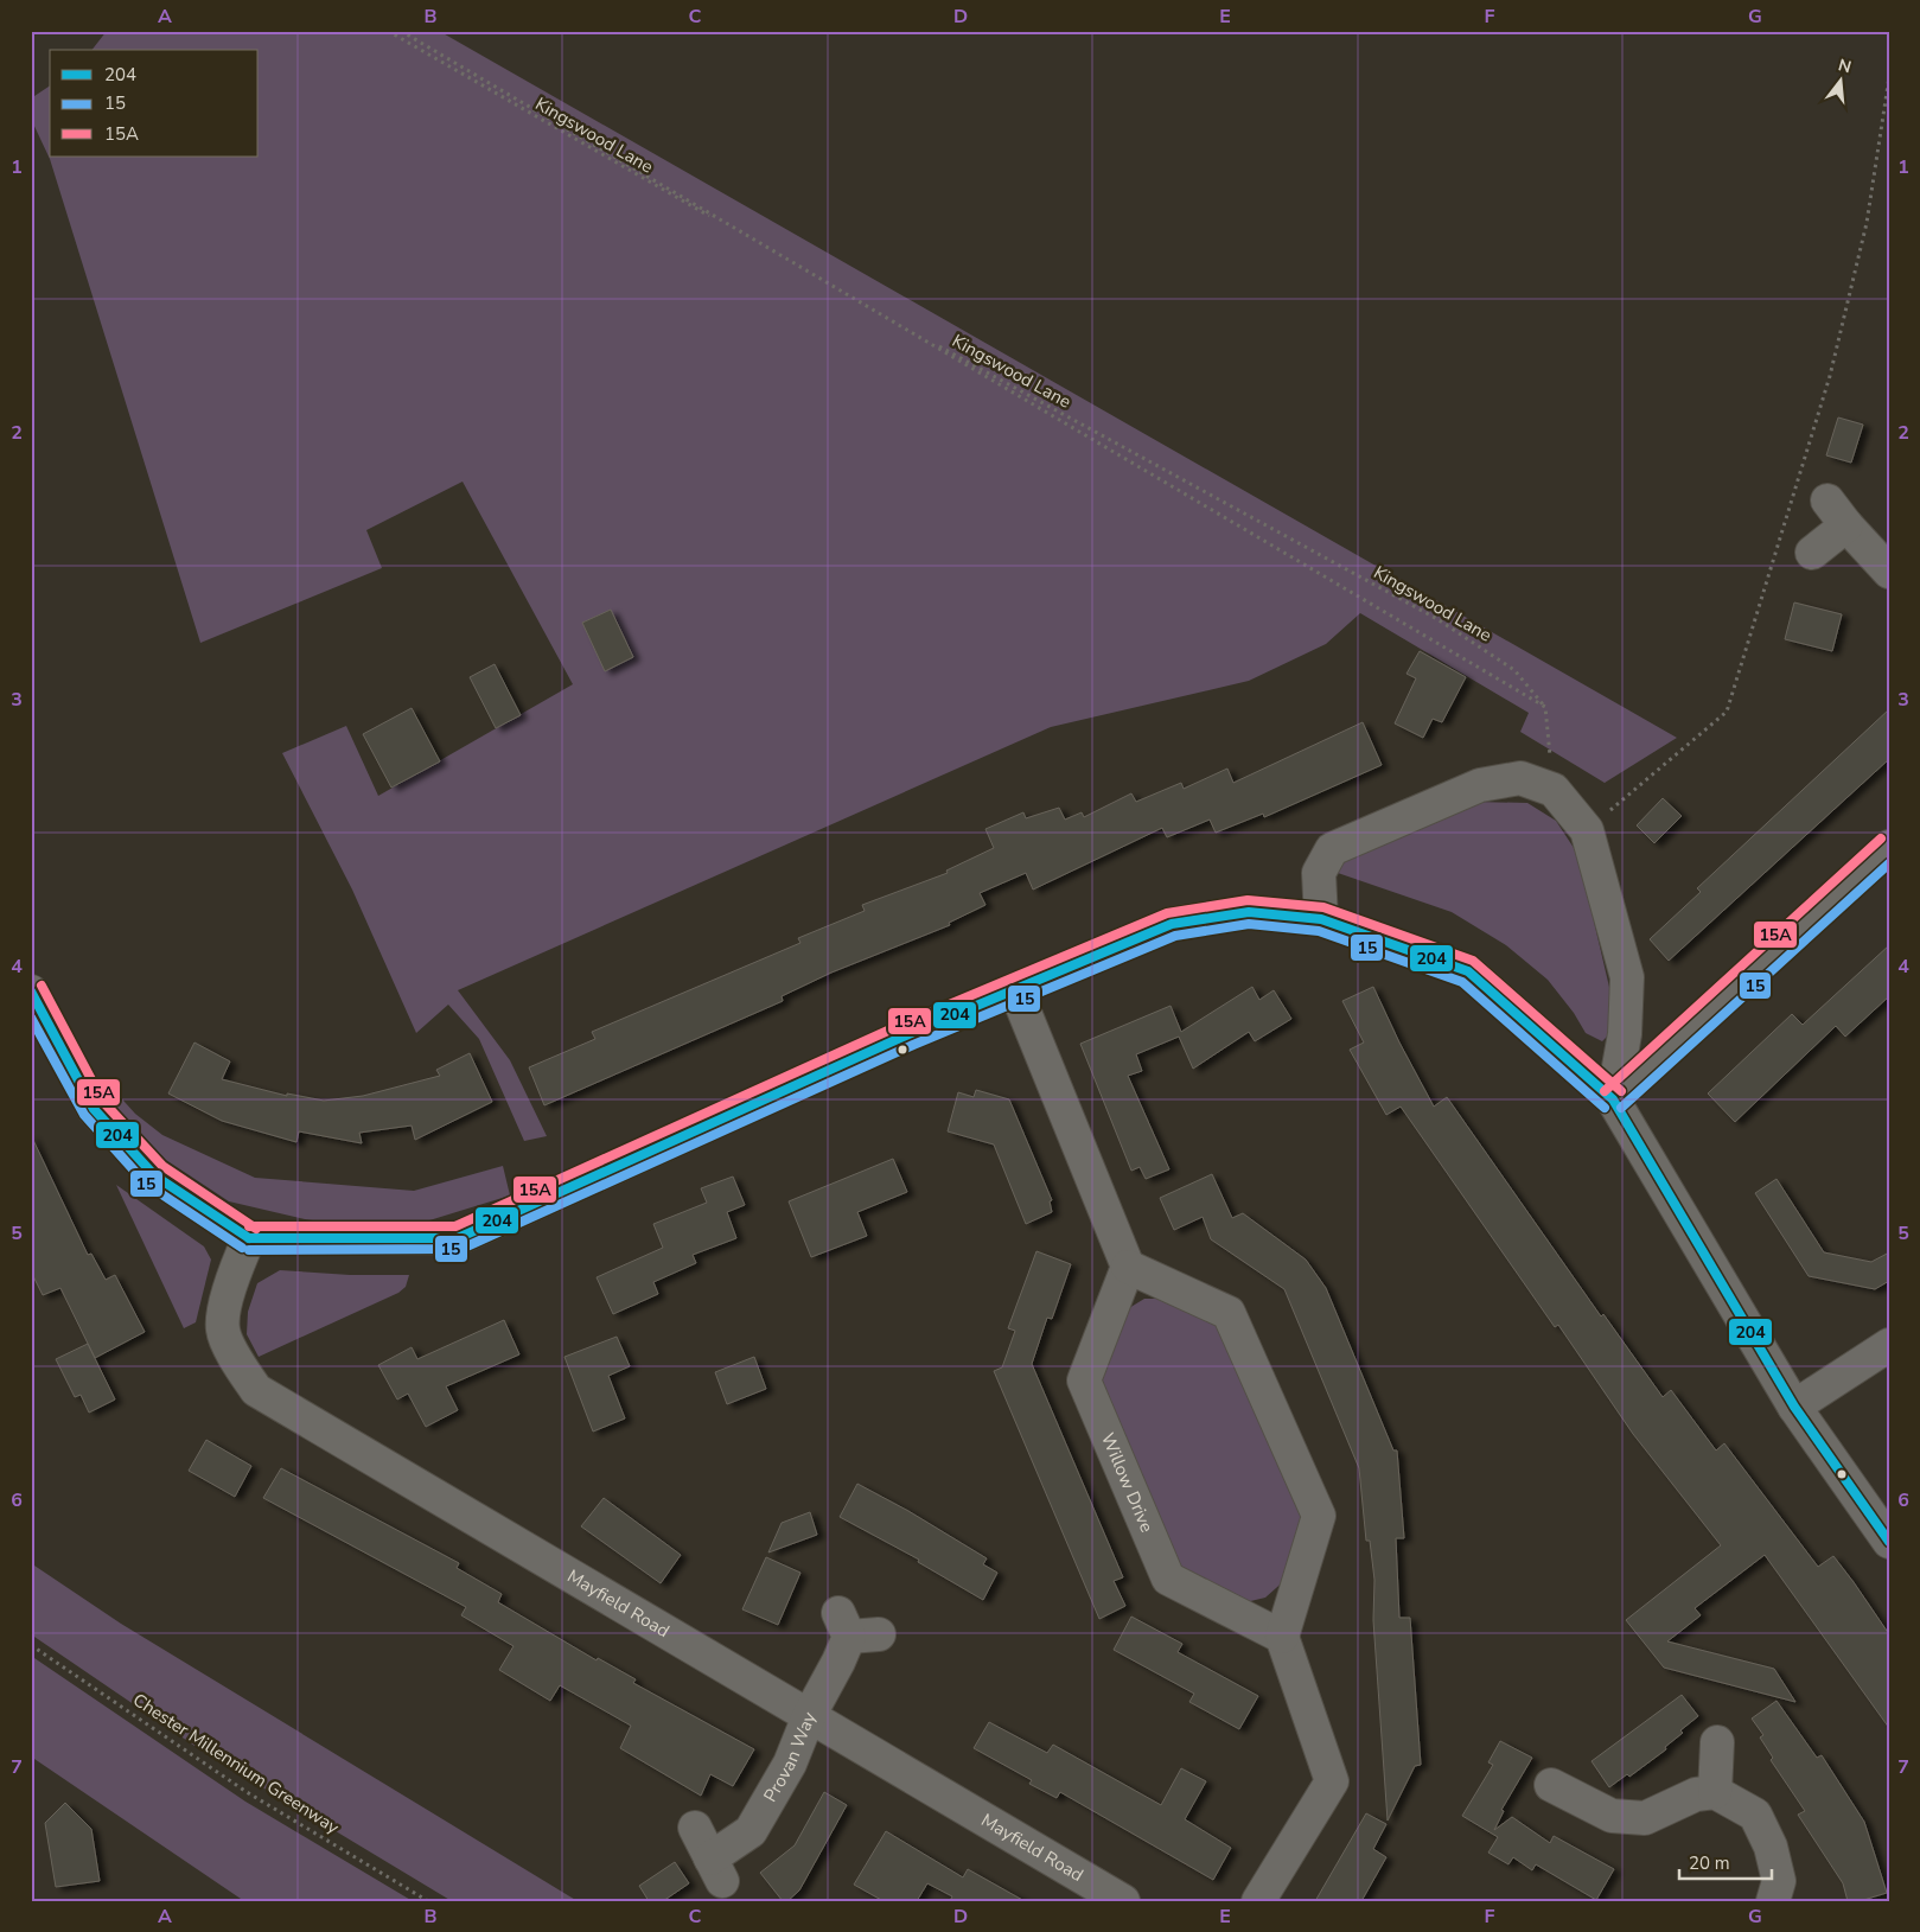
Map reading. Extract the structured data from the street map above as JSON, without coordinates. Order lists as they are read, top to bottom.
{
  "streets": {
    "street": ["Willow Drive", "Mayfield Road", "Provan Way"],
    "path": ["Kingswood Lane", "Chester Millennium Greenway"]
  },
  "crossings": [
    ["Mayfield Road", "Provan Way"]
  ],
  "lines": ["transit line 15A", "transit line 15", "transit line 204"],
  "legend": ["204", "15", "15A"],
  "scale_bar": "20 m",
  "north": "top",
  "grid": {
    "columns": [
      "A",
      "B",
      "C",
      "D",
      "E",
      "F",
      "G"
    ],
    "rows": [
      "1",
      "2",
      "3",
      "4",
      "5",
      "6",
      "7"
    ]
  }
}
